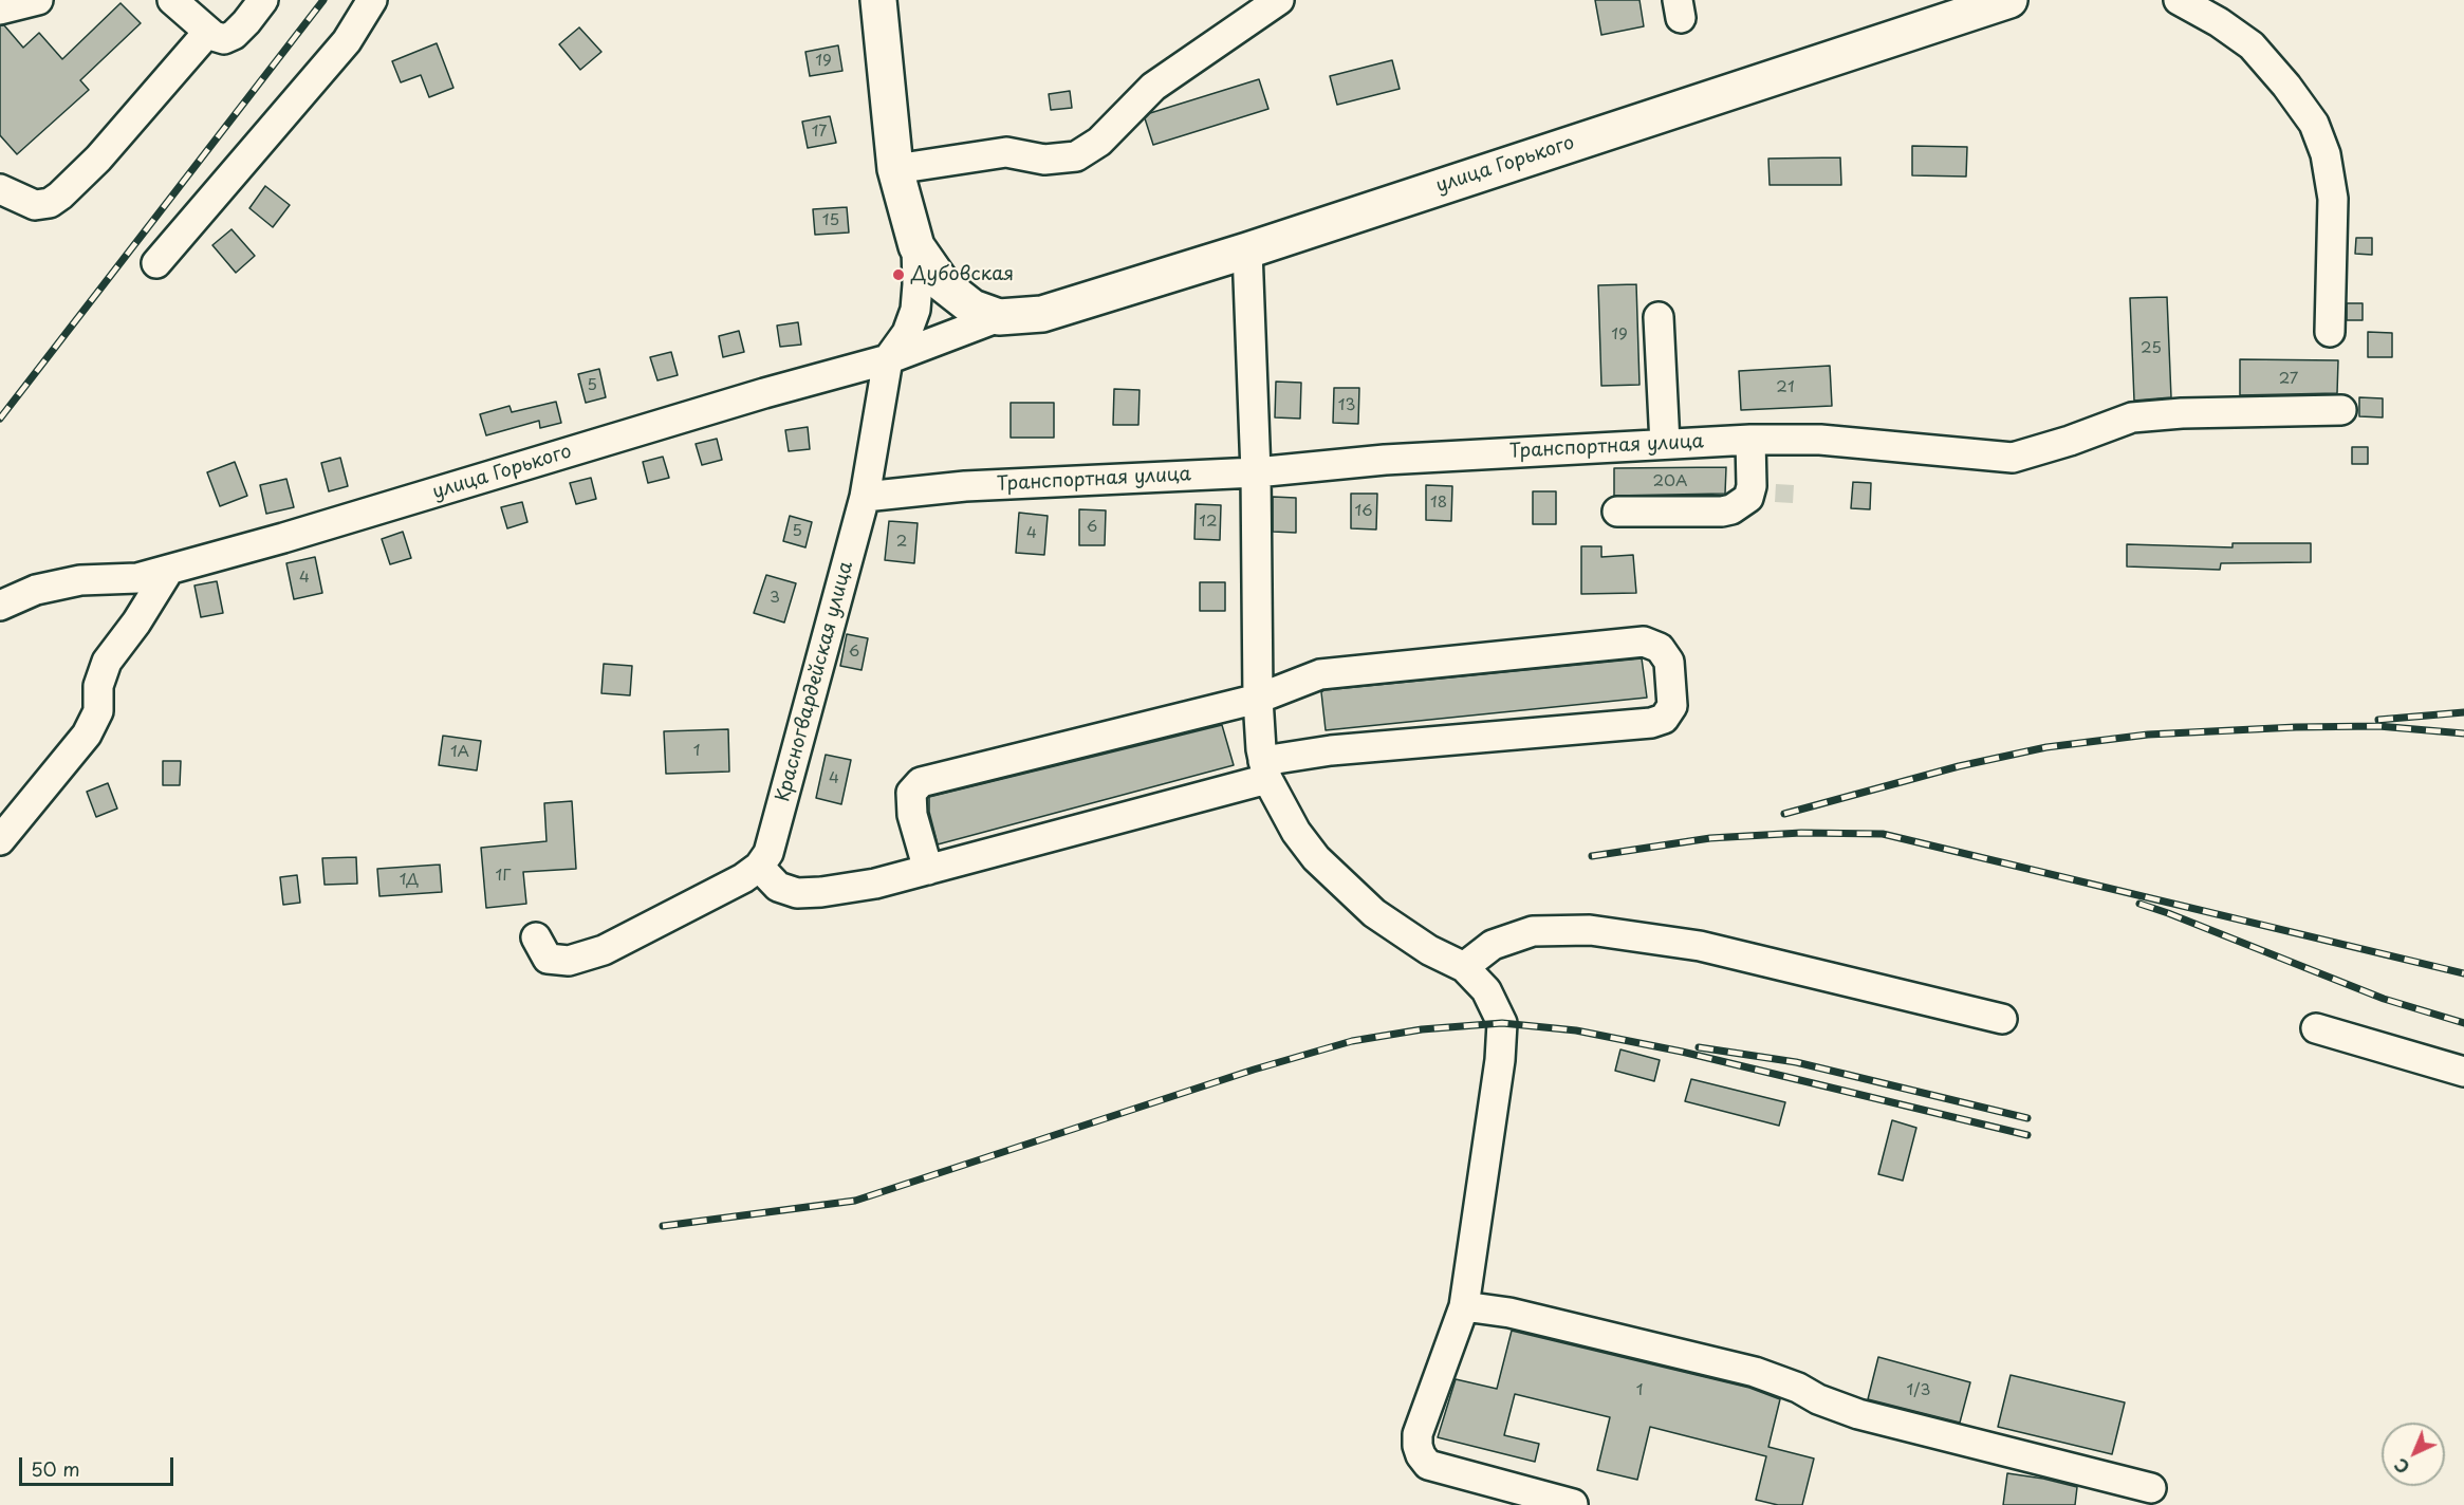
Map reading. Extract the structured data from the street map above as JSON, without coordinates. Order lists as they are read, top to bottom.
{
  "streets": {
    "main road": ["улица Горького"],
    "lane": ["Транспортная улица", "Красногвардейская улица"]
  },
  "crossings": [
    ["улица Горького", "Красногвардейская улица"],
    ["Транспортная улица", "Красногвардейская улица"]
  ],
  "places": ["Дубовская"],
  "house_numbers": [
    "19",
    "17",
    "15",
    "19",
    "25",
    "27",
    "5",
    "21",
    "13",
    "20А",
    "18",
    "16",
    "12",
    "6",
    "5",
    "4",
    "2",
    "4",
    "3",
    "6",
    "1",
    "1А",
    "4",
    "1Г",
    "1Д",
    "1",
    "1/3"
  ],
  "scale_bar": "50 m",
  "north": "bottom left"
}
